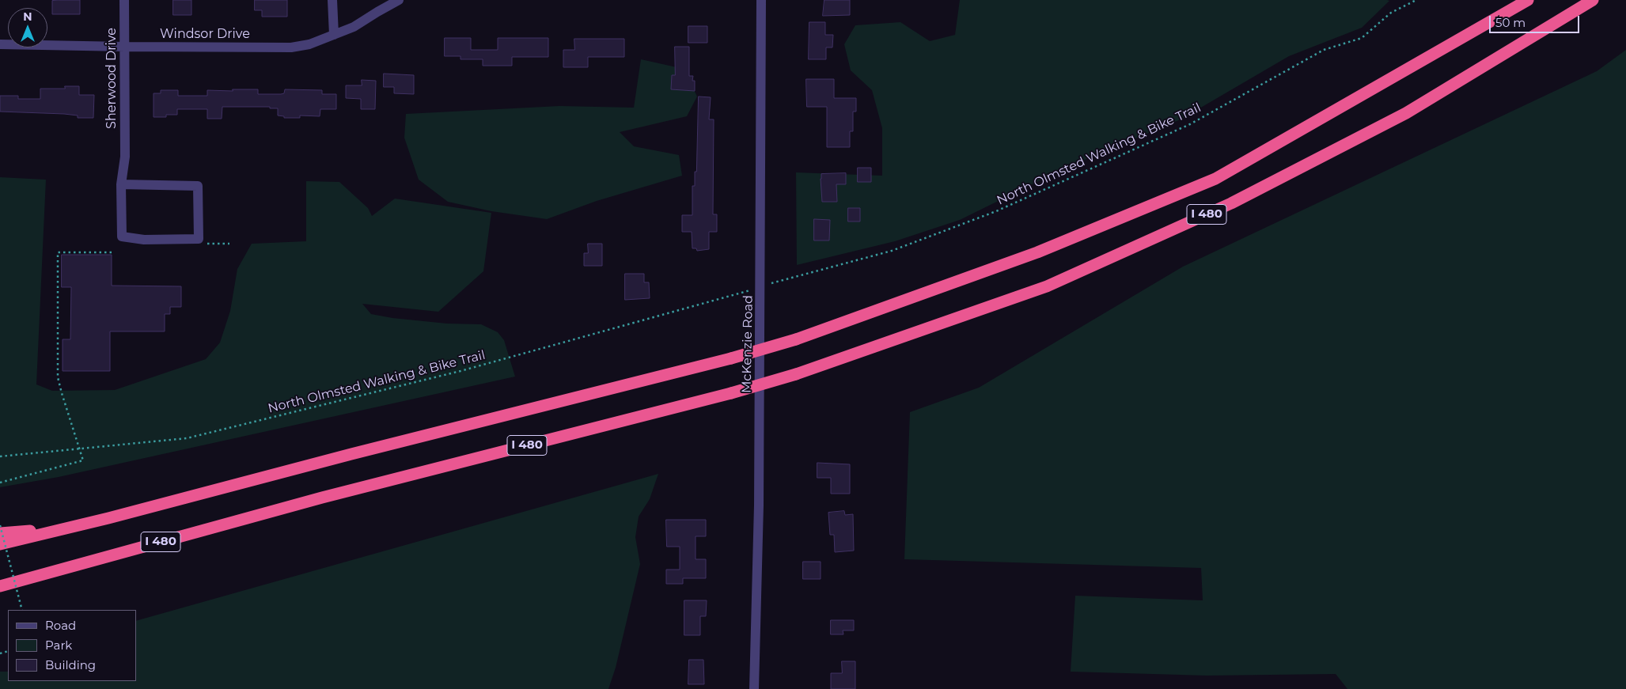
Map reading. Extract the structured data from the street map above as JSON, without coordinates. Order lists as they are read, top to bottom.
{
  "streets": {
    "highway": ["I 480"],
    "street": ["Windsor Drive", "Sherwood Drive", "McKenzie Road"],
    "path": ["North Olmsted Walking & Bike Trail"]
  },
  "crossings": [
    ["Windsor Drive", "Sherwood Drive"]
  ],
  "legend": ["Road", "Park", "Building"],
  "scale_bar": "50 m",
  "north": "top"
}
